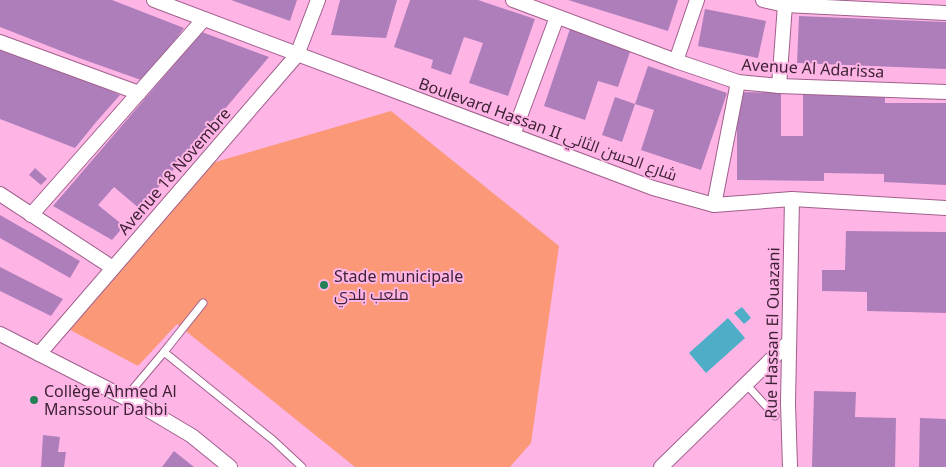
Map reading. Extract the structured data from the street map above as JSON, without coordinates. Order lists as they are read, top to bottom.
{
  "streets": {
    "street": [
      "Avenue Al Adarissa",
      "Boulevard Hassan II شارع الحسن الثاني",
      "Avenue 18 Novembre",
      "Rue Hassan El Ouazani"
    ]
  },
  "crossings": [
    ["Boulevard Hassan II شارع الحسن الثاني", "Avenue 18 Novembre"],
    ["Boulevard Hassan II شارع الحسن الثاني", "Rue Hassan El Ouazani"]
  ],
  "places": ["Stade municipale ملعب بلدي", "Collège Ahmed Al Manssour Dahbi"]
}
